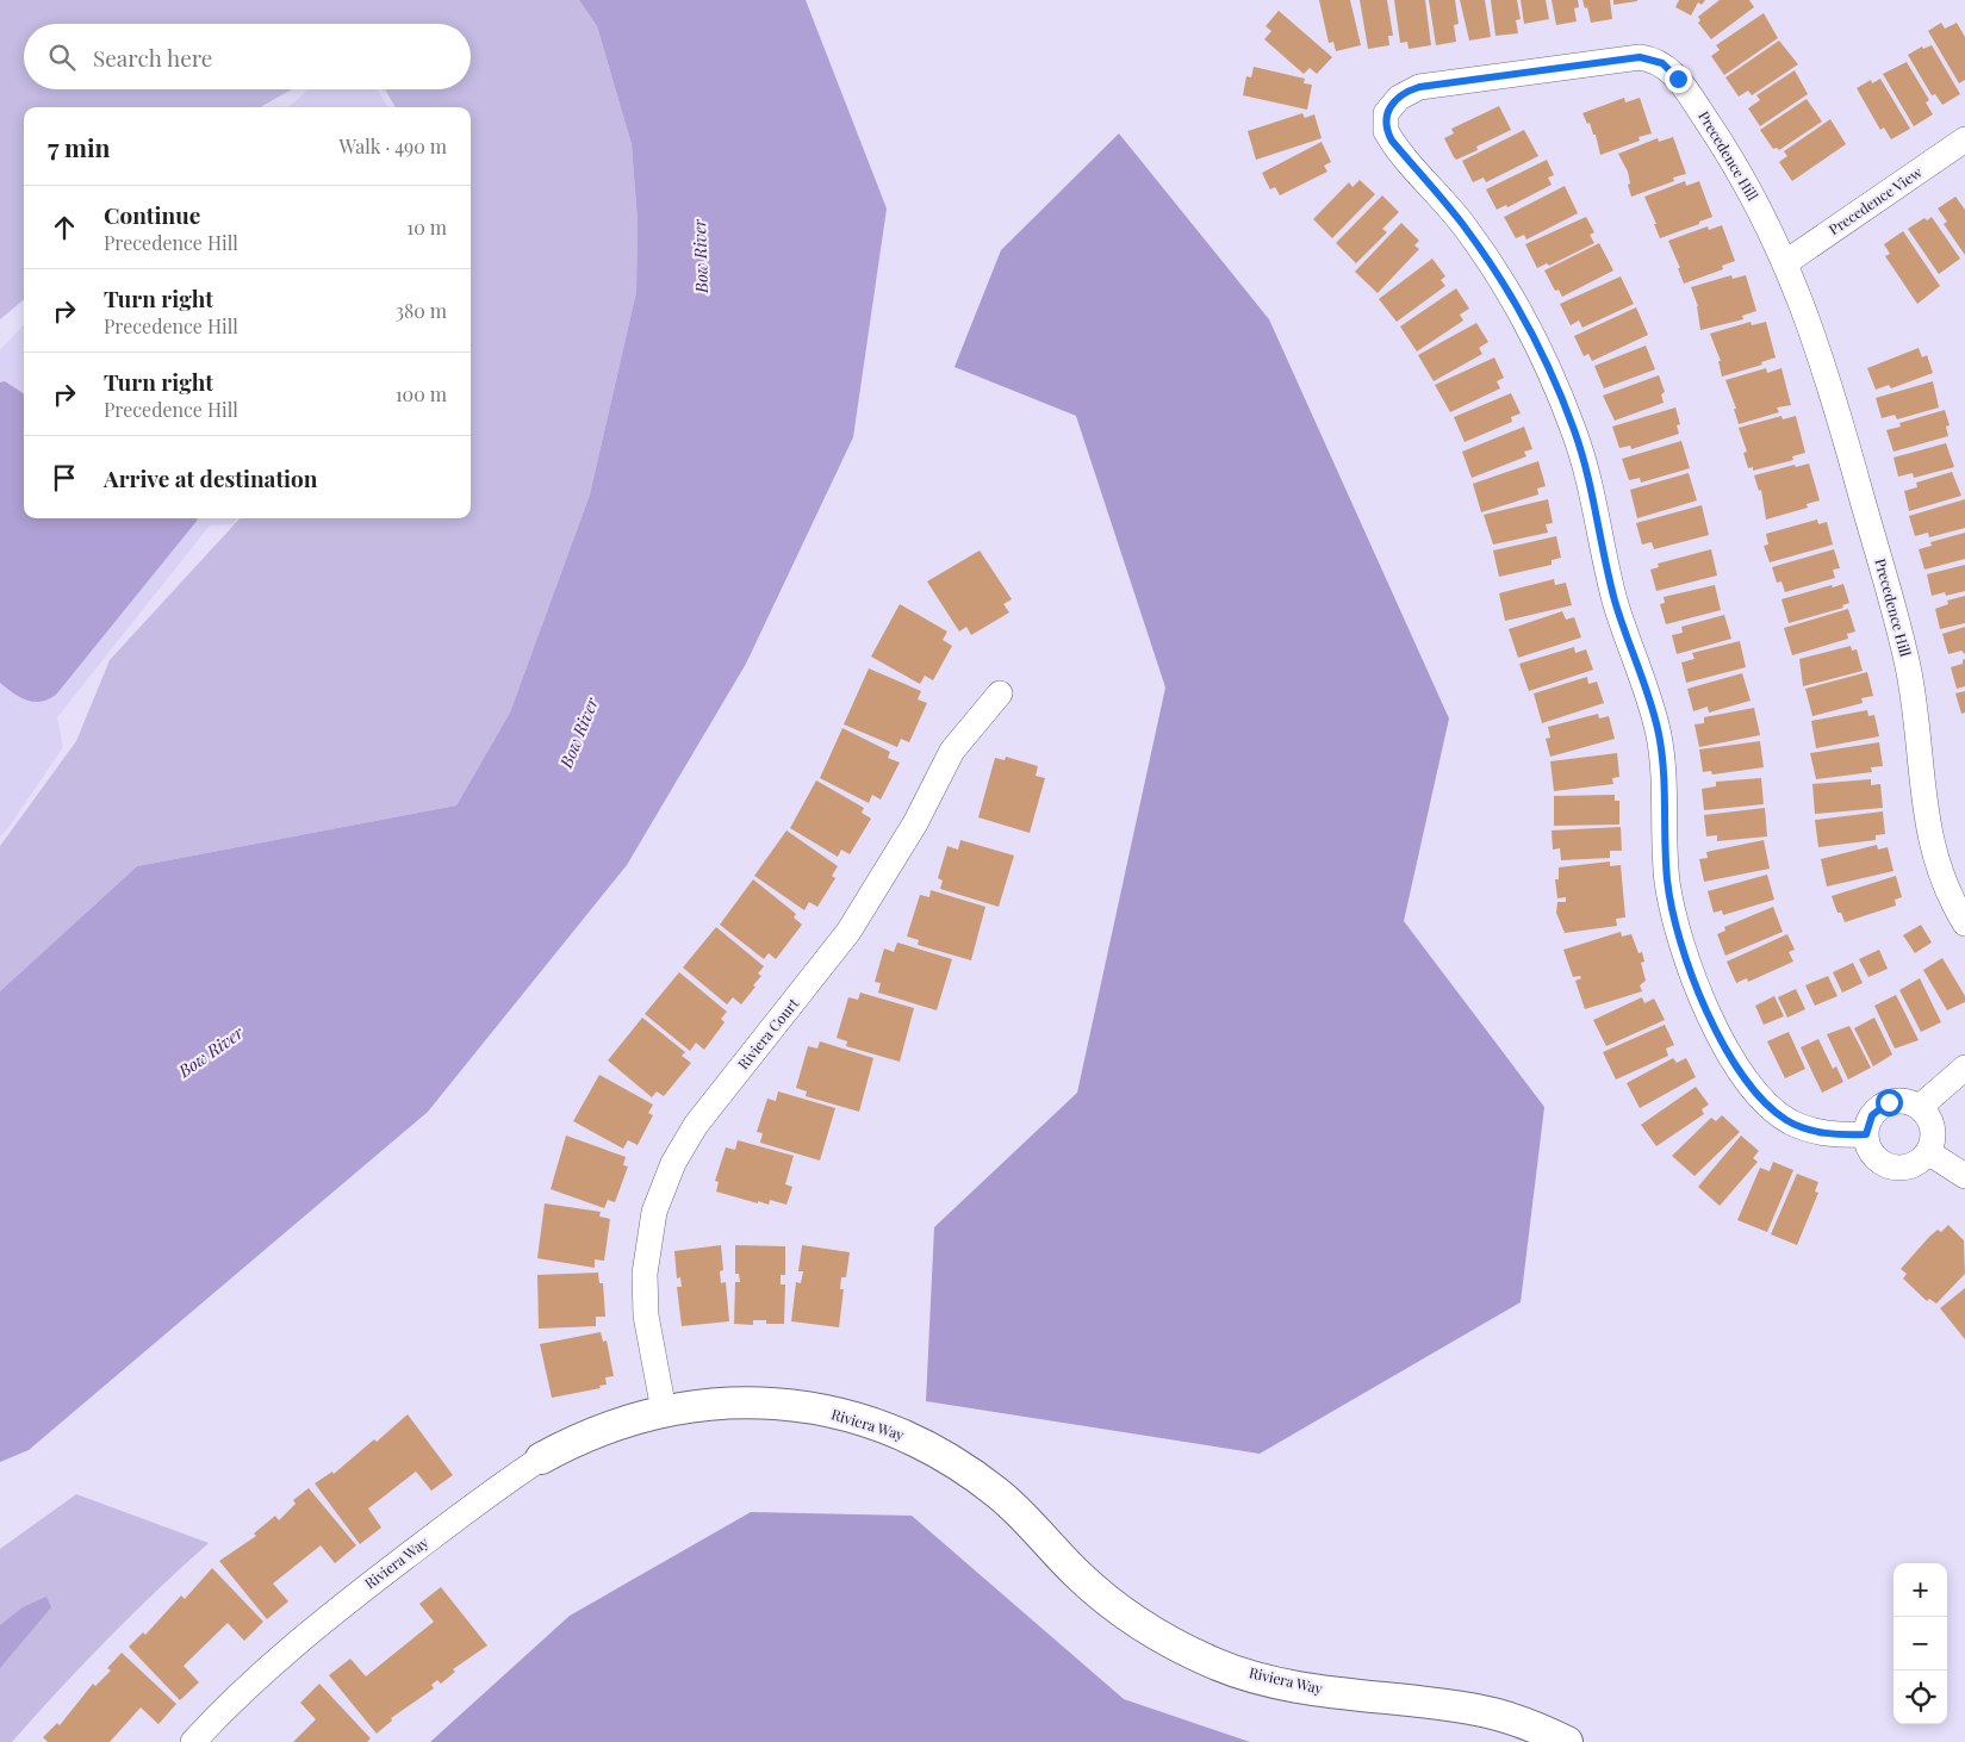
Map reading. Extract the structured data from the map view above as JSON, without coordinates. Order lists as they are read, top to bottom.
{
  "streets": {
    "street": [
      "Precedence Hill",
      "Precedence View",
      "Riviera Court",
      "Riviera Way"
    ]
  },
  "crossings": [
    ["Precedence Hill", "Precedence View"],
    ["Riviera Court", "Riviera Way"]
  ],
  "water": ["Bow River"],
  "page": {
    "search": "Search here",
    "heading": ["7 min", "Walk · 490 m"],
    "list": [
      ["Continue", "Precedence Hill", "10 m"],
      ["Turn right", "Precedence Hill", "380 m"],
      ["Turn right", "Precedence Hill", "100 m"],
      "Arrive at destination"
    ],
    "map_buttons": ["+", "−"]
  }
}
